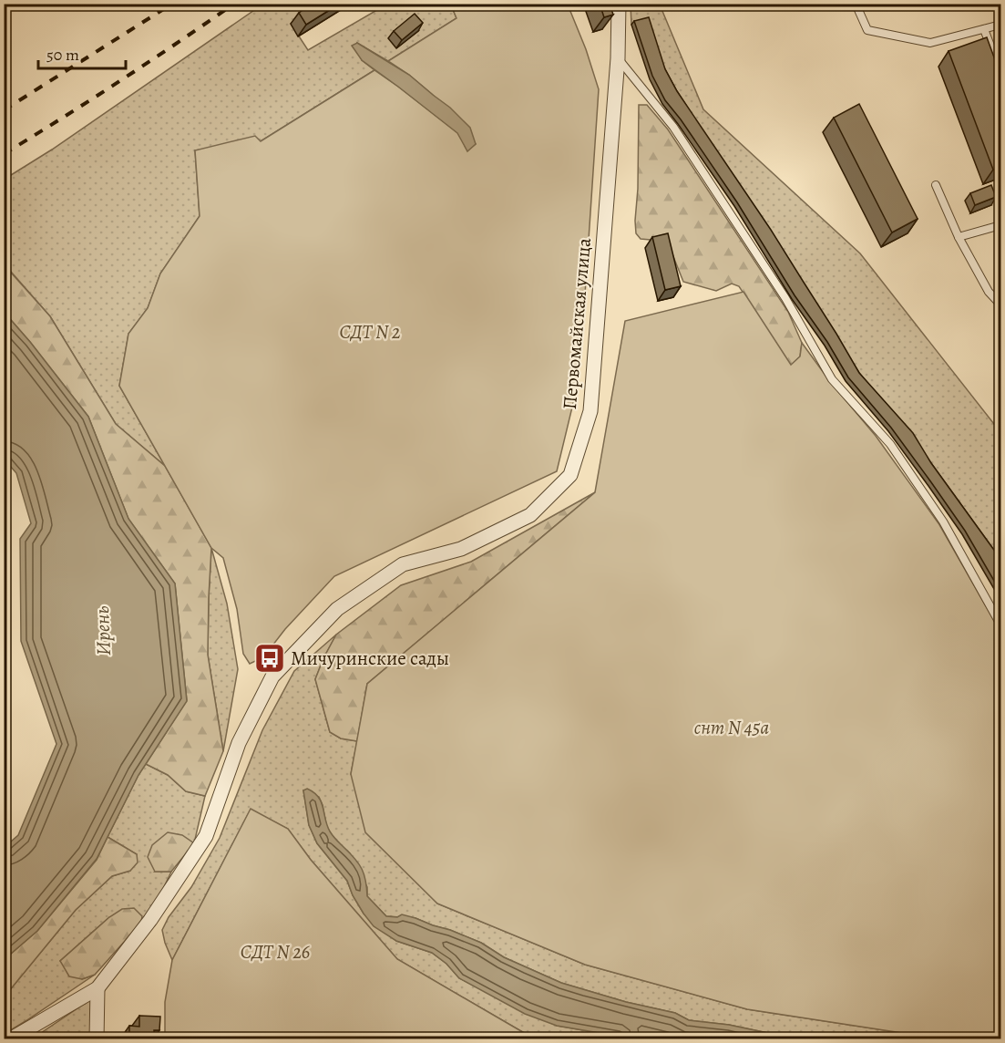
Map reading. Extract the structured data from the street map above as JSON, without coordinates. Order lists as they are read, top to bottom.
{
  "streets": {
    "street": ["Первомайская улица"]
  },
  "water": ["Ирень"],
  "parks": ["СДТ N 2", "снт N 45а", "СДТ N 26"],
  "places": {
    "bus stop": ["Мичуринские сады"]
  },
  "scale_bar": "50 m"
}
